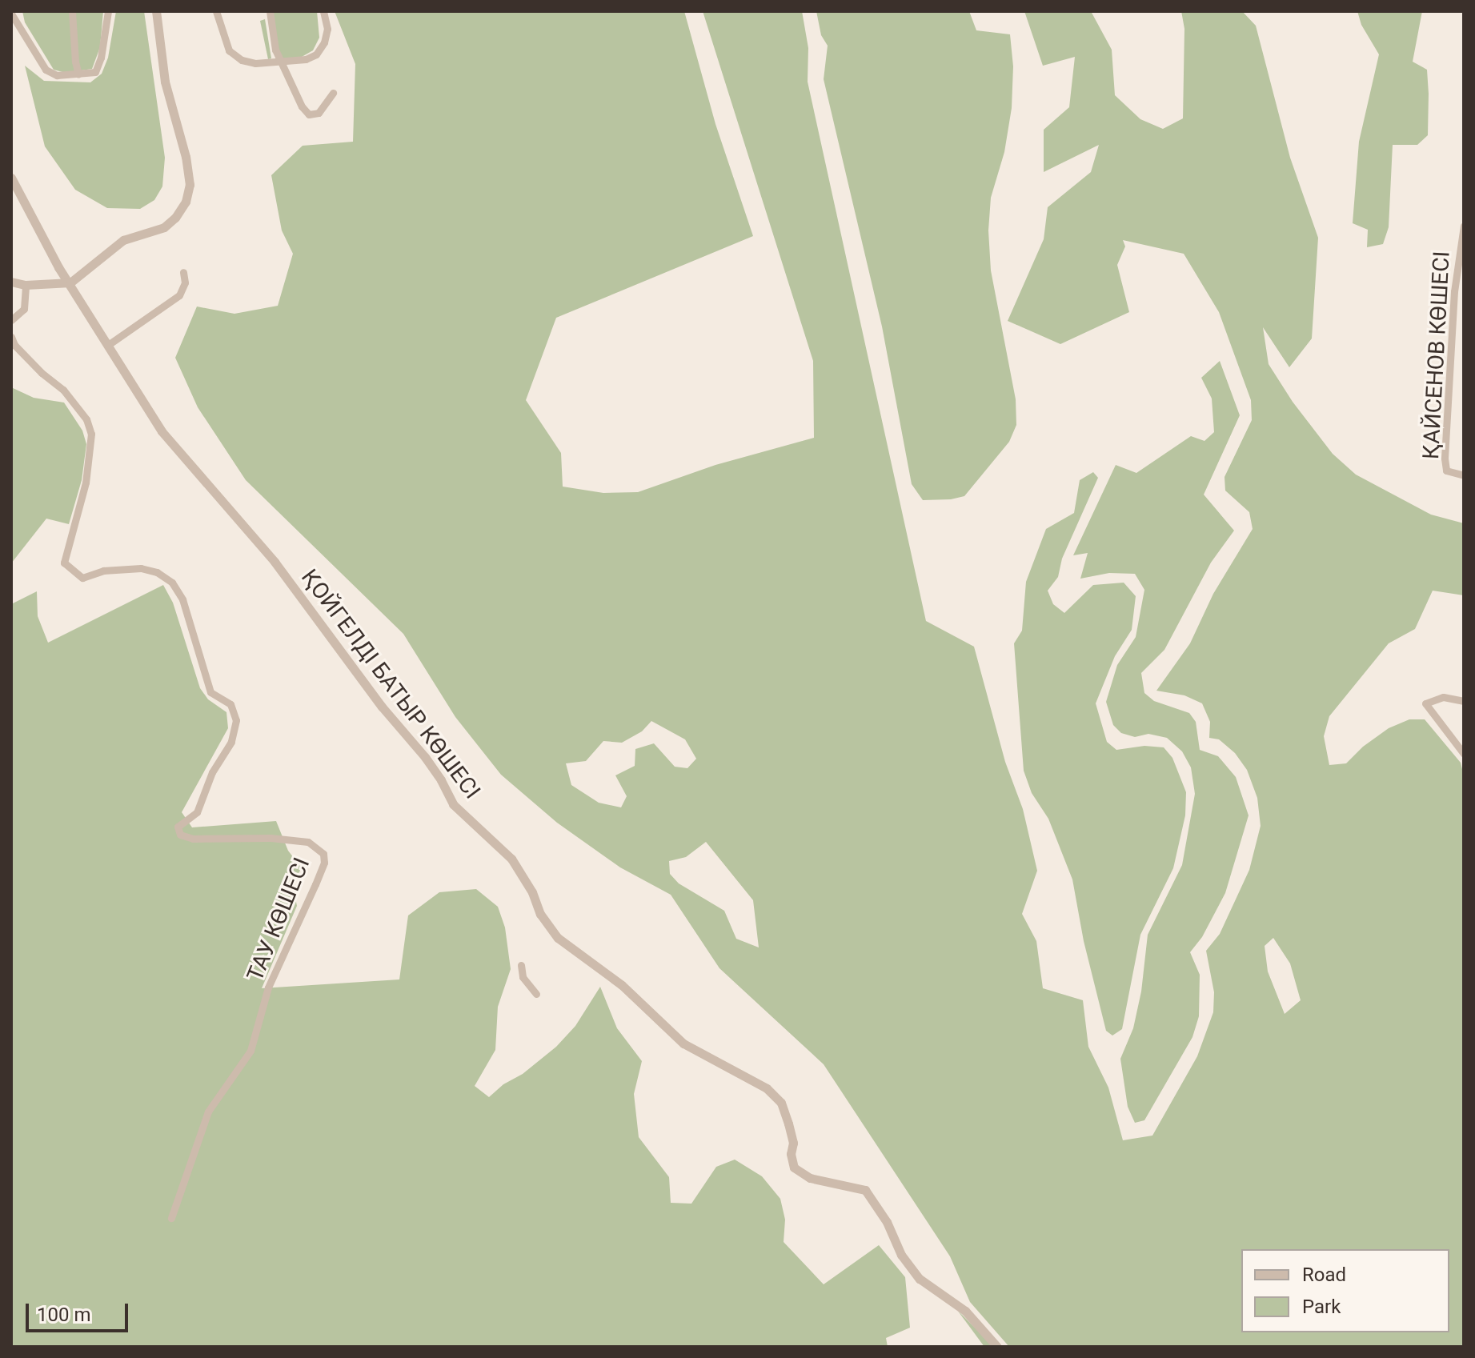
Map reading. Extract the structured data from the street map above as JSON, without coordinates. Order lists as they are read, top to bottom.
{
  "streets": {
    "street": ["ҚАЙСЕНОВ КӨШЕСІ", "ҚОЙГЕЛДІ БАТЫР КӨШЕСІ", "ТАУ КӨШЕСІ"]
  },
  "legend": ["Road", "Park"],
  "scale_bar": "100 m"
}
